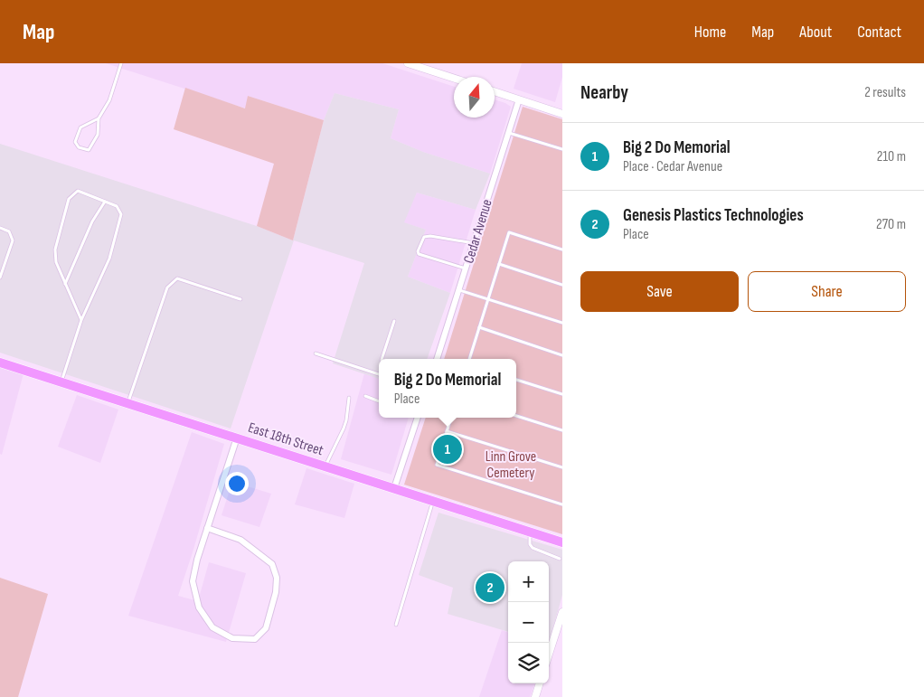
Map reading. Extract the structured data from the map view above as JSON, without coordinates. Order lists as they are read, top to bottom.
{
  "streets": {
    "main road": ["East 18th Street"],
    "street": ["Cedar Avenue"]
  },
  "parks": ["Linn Grove Cemetery"],
  "north": "top",
  "page": {
    "header": "Map",
    "nav": [
      "Home",
      "Map",
      "About",
      "Contact"
    ],
    "heading": ["Nearby", "2 results"],
    "list": [
      {
        "mark": "1",
        "name": "Big 2 Do Memorial",
        "note": "Place · Cedar Avenue",
        "value": "210 m"
      },
      {
        "mark": "2",
        "name": "Genesis Plastics Technologies",
        "note": "Place",
        "value": "270 m"
      }
    ],
    "buttons": ["Save", "Share"],
    "popup": ["Big 2 Do Memorial", "Place"],
    "pins": ["1", "2"],
    "map_buttons": ["+", "−"]
  }
}
